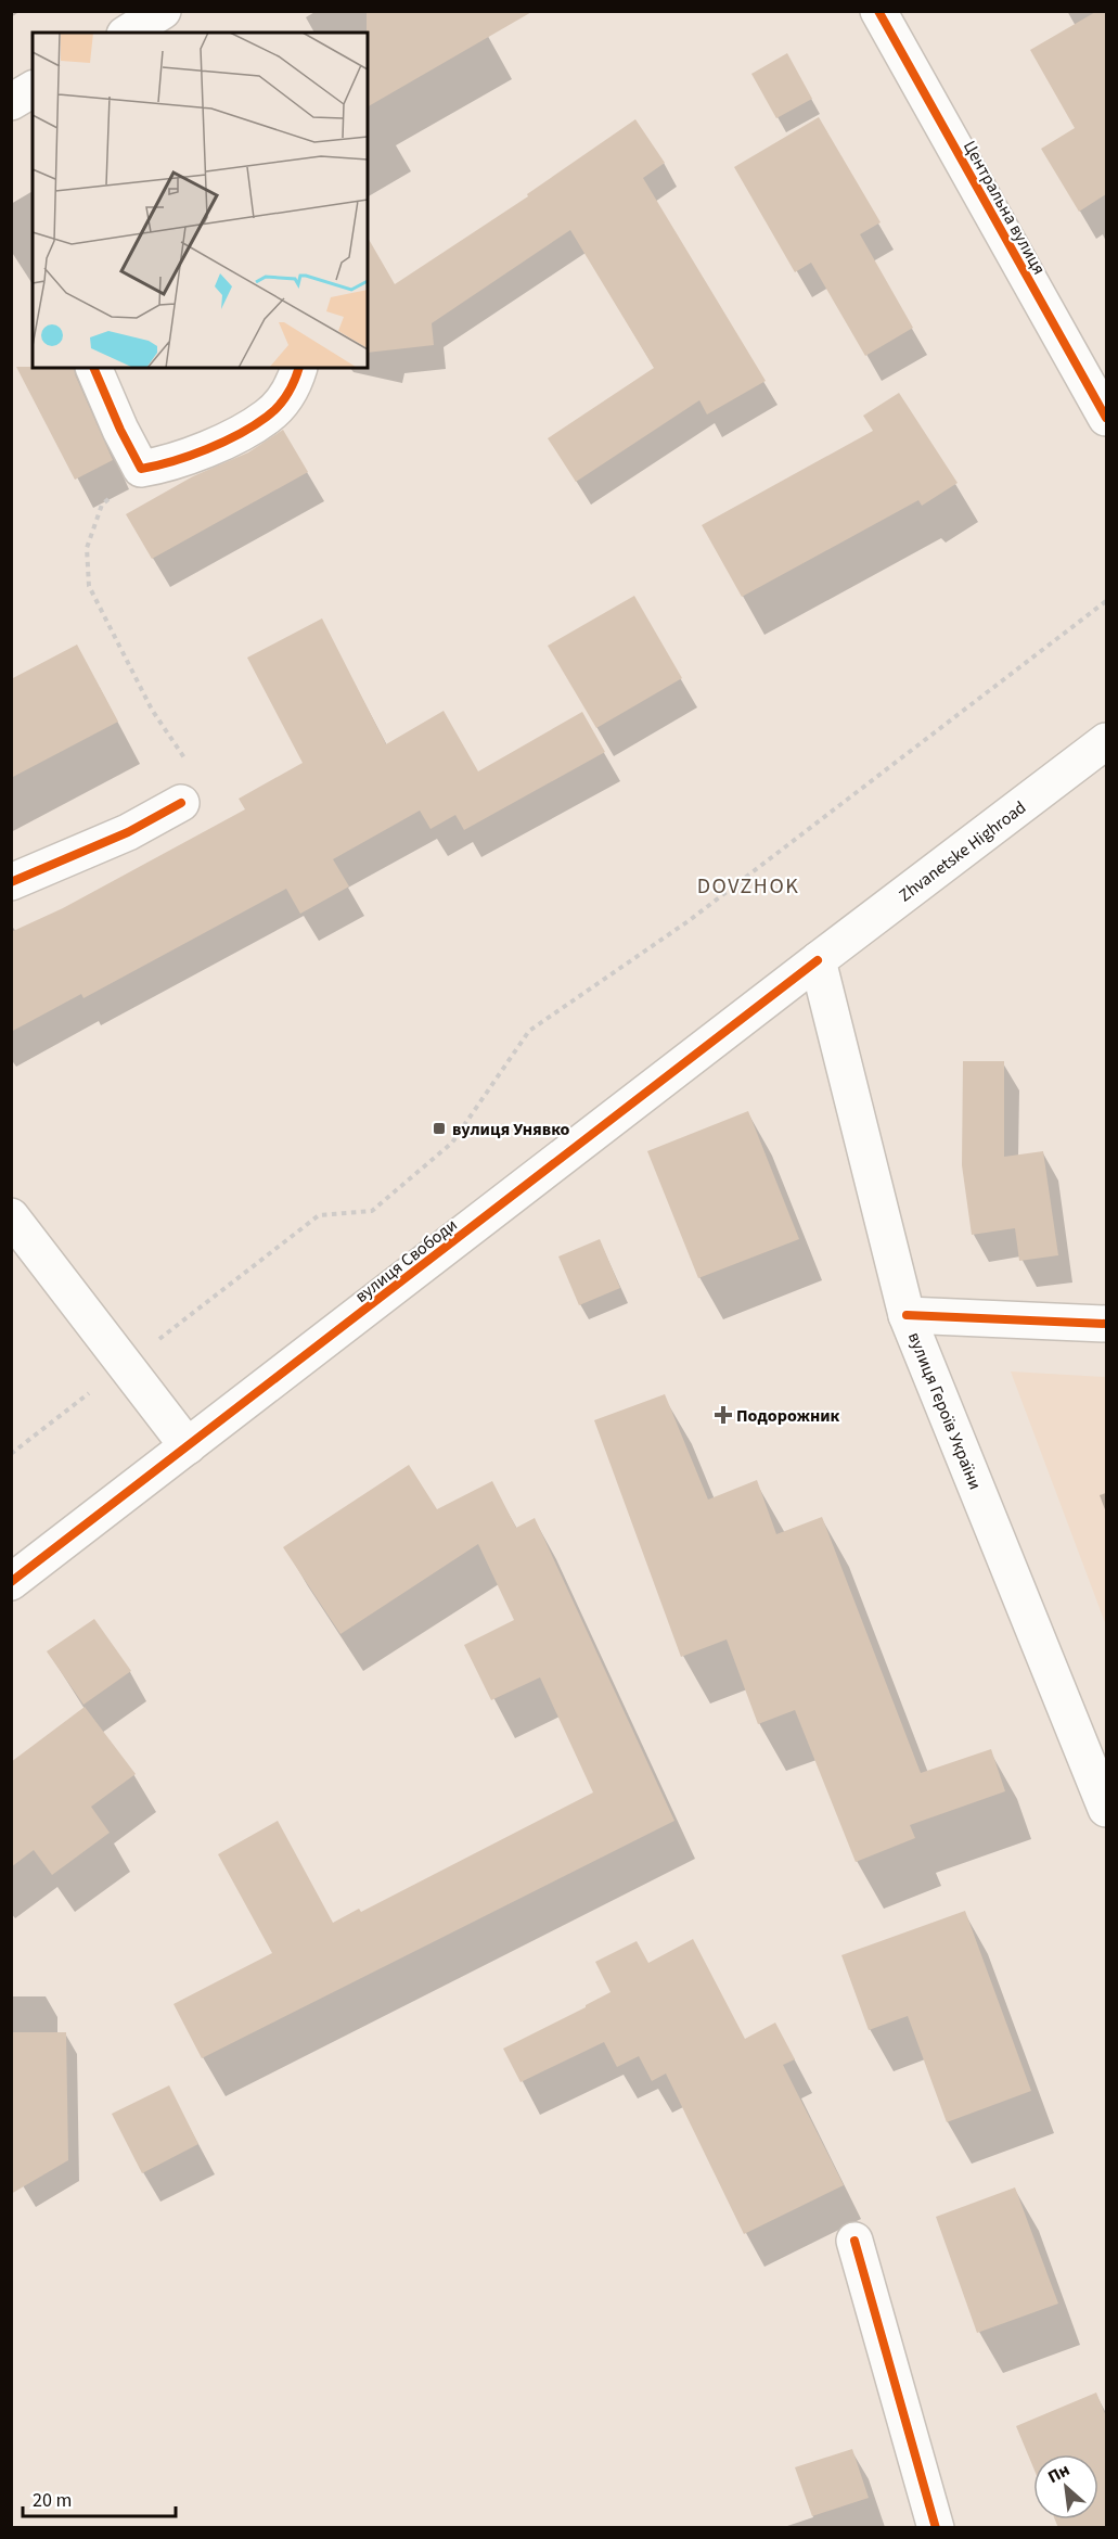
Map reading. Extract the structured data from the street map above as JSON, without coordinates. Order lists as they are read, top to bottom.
{
  "streets": {
    "street": [
      "Центральна вулиця",
      "Zhvanetske Highroad",
      "вулиця Свободи",
      "вулиця Героїв України"
    ]
  },
  "crossings": [
    ["Zhvanetske Highroad", "вулиця Свободи"],
    ["Zhvanetske Highroad", "вулиця Героїв України"],
    ["вулиця Свободи", "вулиця Героїв України"]
  ],
  "districts": ["DOVZHOK"],
  "places": {
    "transit": ["вулиця Унявко"],
    "health": ["Подорожник"]
  },
  "scale_bar": "20 m",
  "north": "top left"
}
